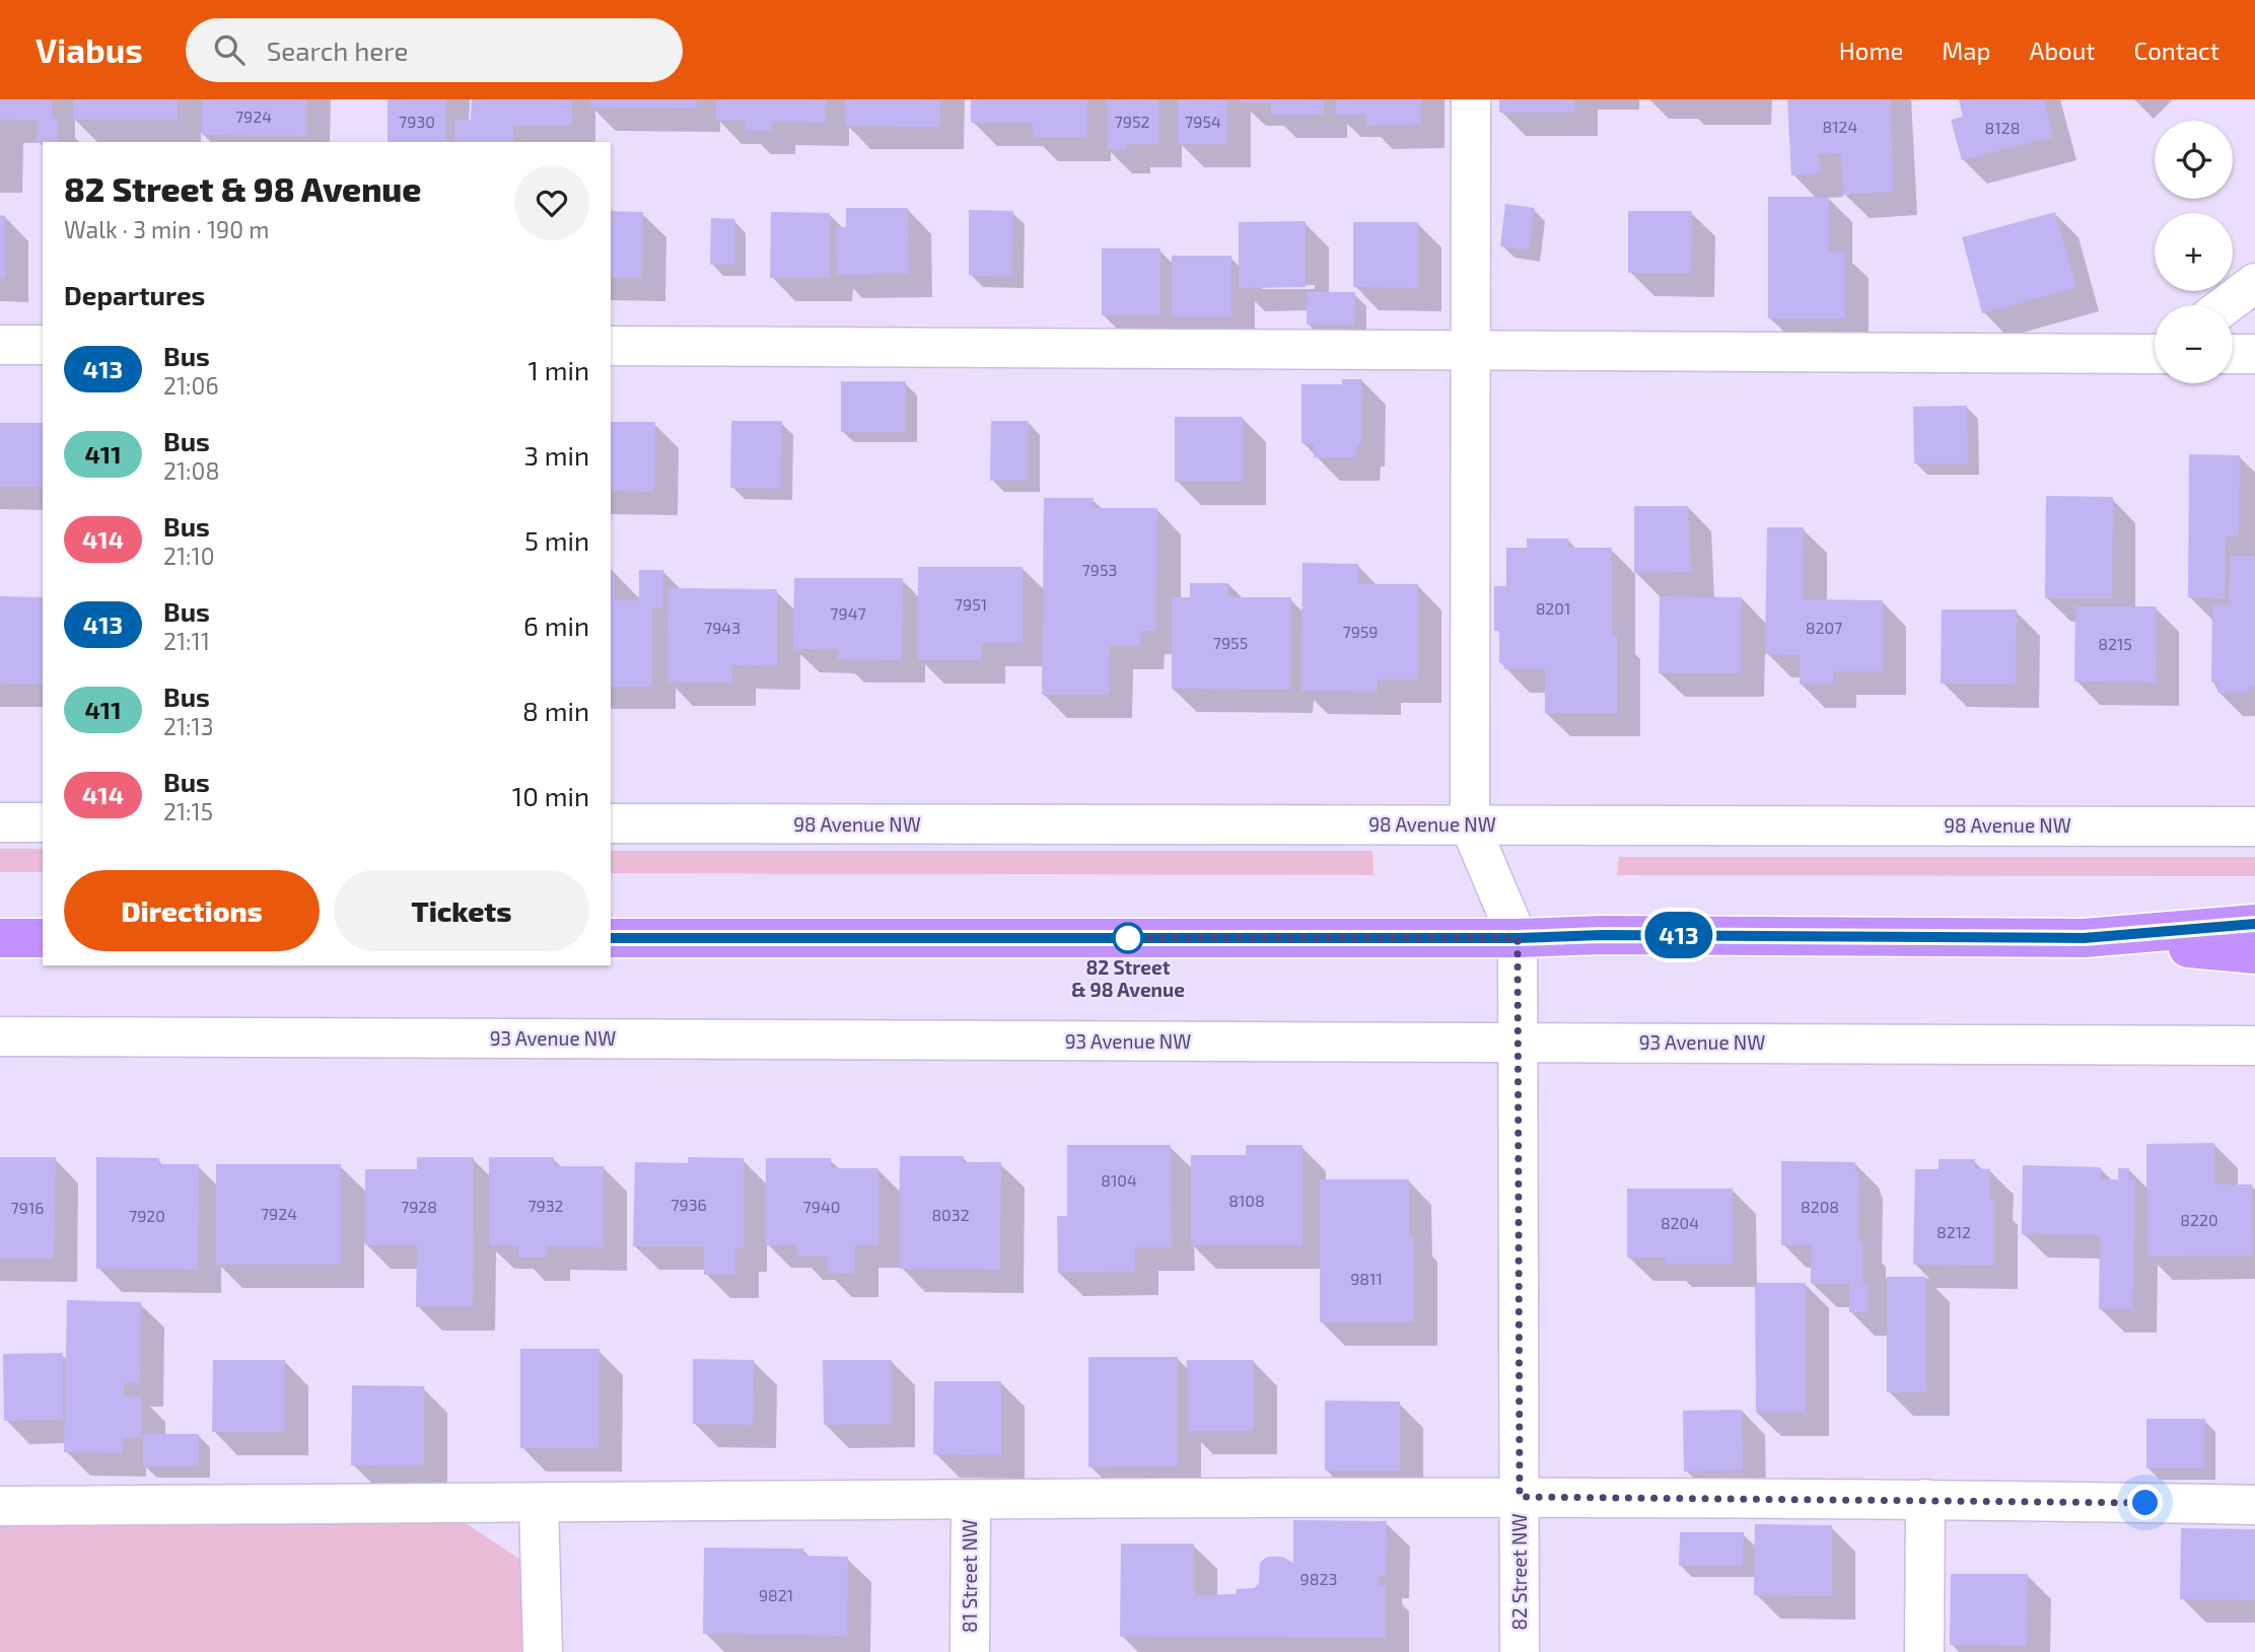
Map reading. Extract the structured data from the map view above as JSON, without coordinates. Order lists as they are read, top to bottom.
{
  "streets": {
    "street": [
      "98 Avenue NW",
      "93 Avenue NW",
      "82 Street NW",
      "81 Street NW"
    ]
  },
  "crossings": [
    ["93 Avenue NW", "82 Street NW"]
  ],
  "places": ["82 Street & 98 Avenue"],
  "lines": ["bus line 413"],
  "house_numbers": [
    "7924",
    "7930",
    "7952",
    "7954",
    "8124",
    "8128",
    "7953",
    "7951",
    "8201",
    "7947",
    "7943",
    "8207",
    "7959",
    "7955",
    "8215",
    "8104",
    "8108",
    "7936",
    "7932",
    "7928",
    "7940",
    "8208",
    "7916",
    "7924",
    "8032",
    "7920",
    "8220",
    "8204",
    "8212",
    "9811",
    "9823",
    "9821"
  ],
  "page": {
    "header": "Viabus",
    "search": "Search here",
    "nav": [
      "Home",
      "Map",
      "About",
      "Contact"
    ],
    "on_map": "413",
    "map_buttons": ["+", "−"],
    "heading": [
      ["82 Street & 98 Avenue", "Walk · 3 min · 190 m"],
      "Departures"
    ],
    "list": [
      {
        "mark": "413",
        "name": "Bus",
        "note": "21:06",
        "value": "1 min"
      },
      {
        "mark": "411",
        "name": "Bus",
        "note": "21:08",
        "value": "3 min"
      },
      {
        "mark": "414",
        "name": "Bus",
        "note": "21:10",
        "value": "5 min"
      },
      {
        "mark": "413",
        "name": "Bus",
        "note": "21:11",
        "value": "6 min"
      },
      {
        "mark": "411",
        "name": "Bus",
        "note": "21:13",
        "value": "8 min"
      },
      {
        "mark": "414",
        "name": "Bus",
        "note": "21:15",
        "value": "10 min"
      }
    ],
    "buttons": ["Directions", "Tickets"]
  }
}
